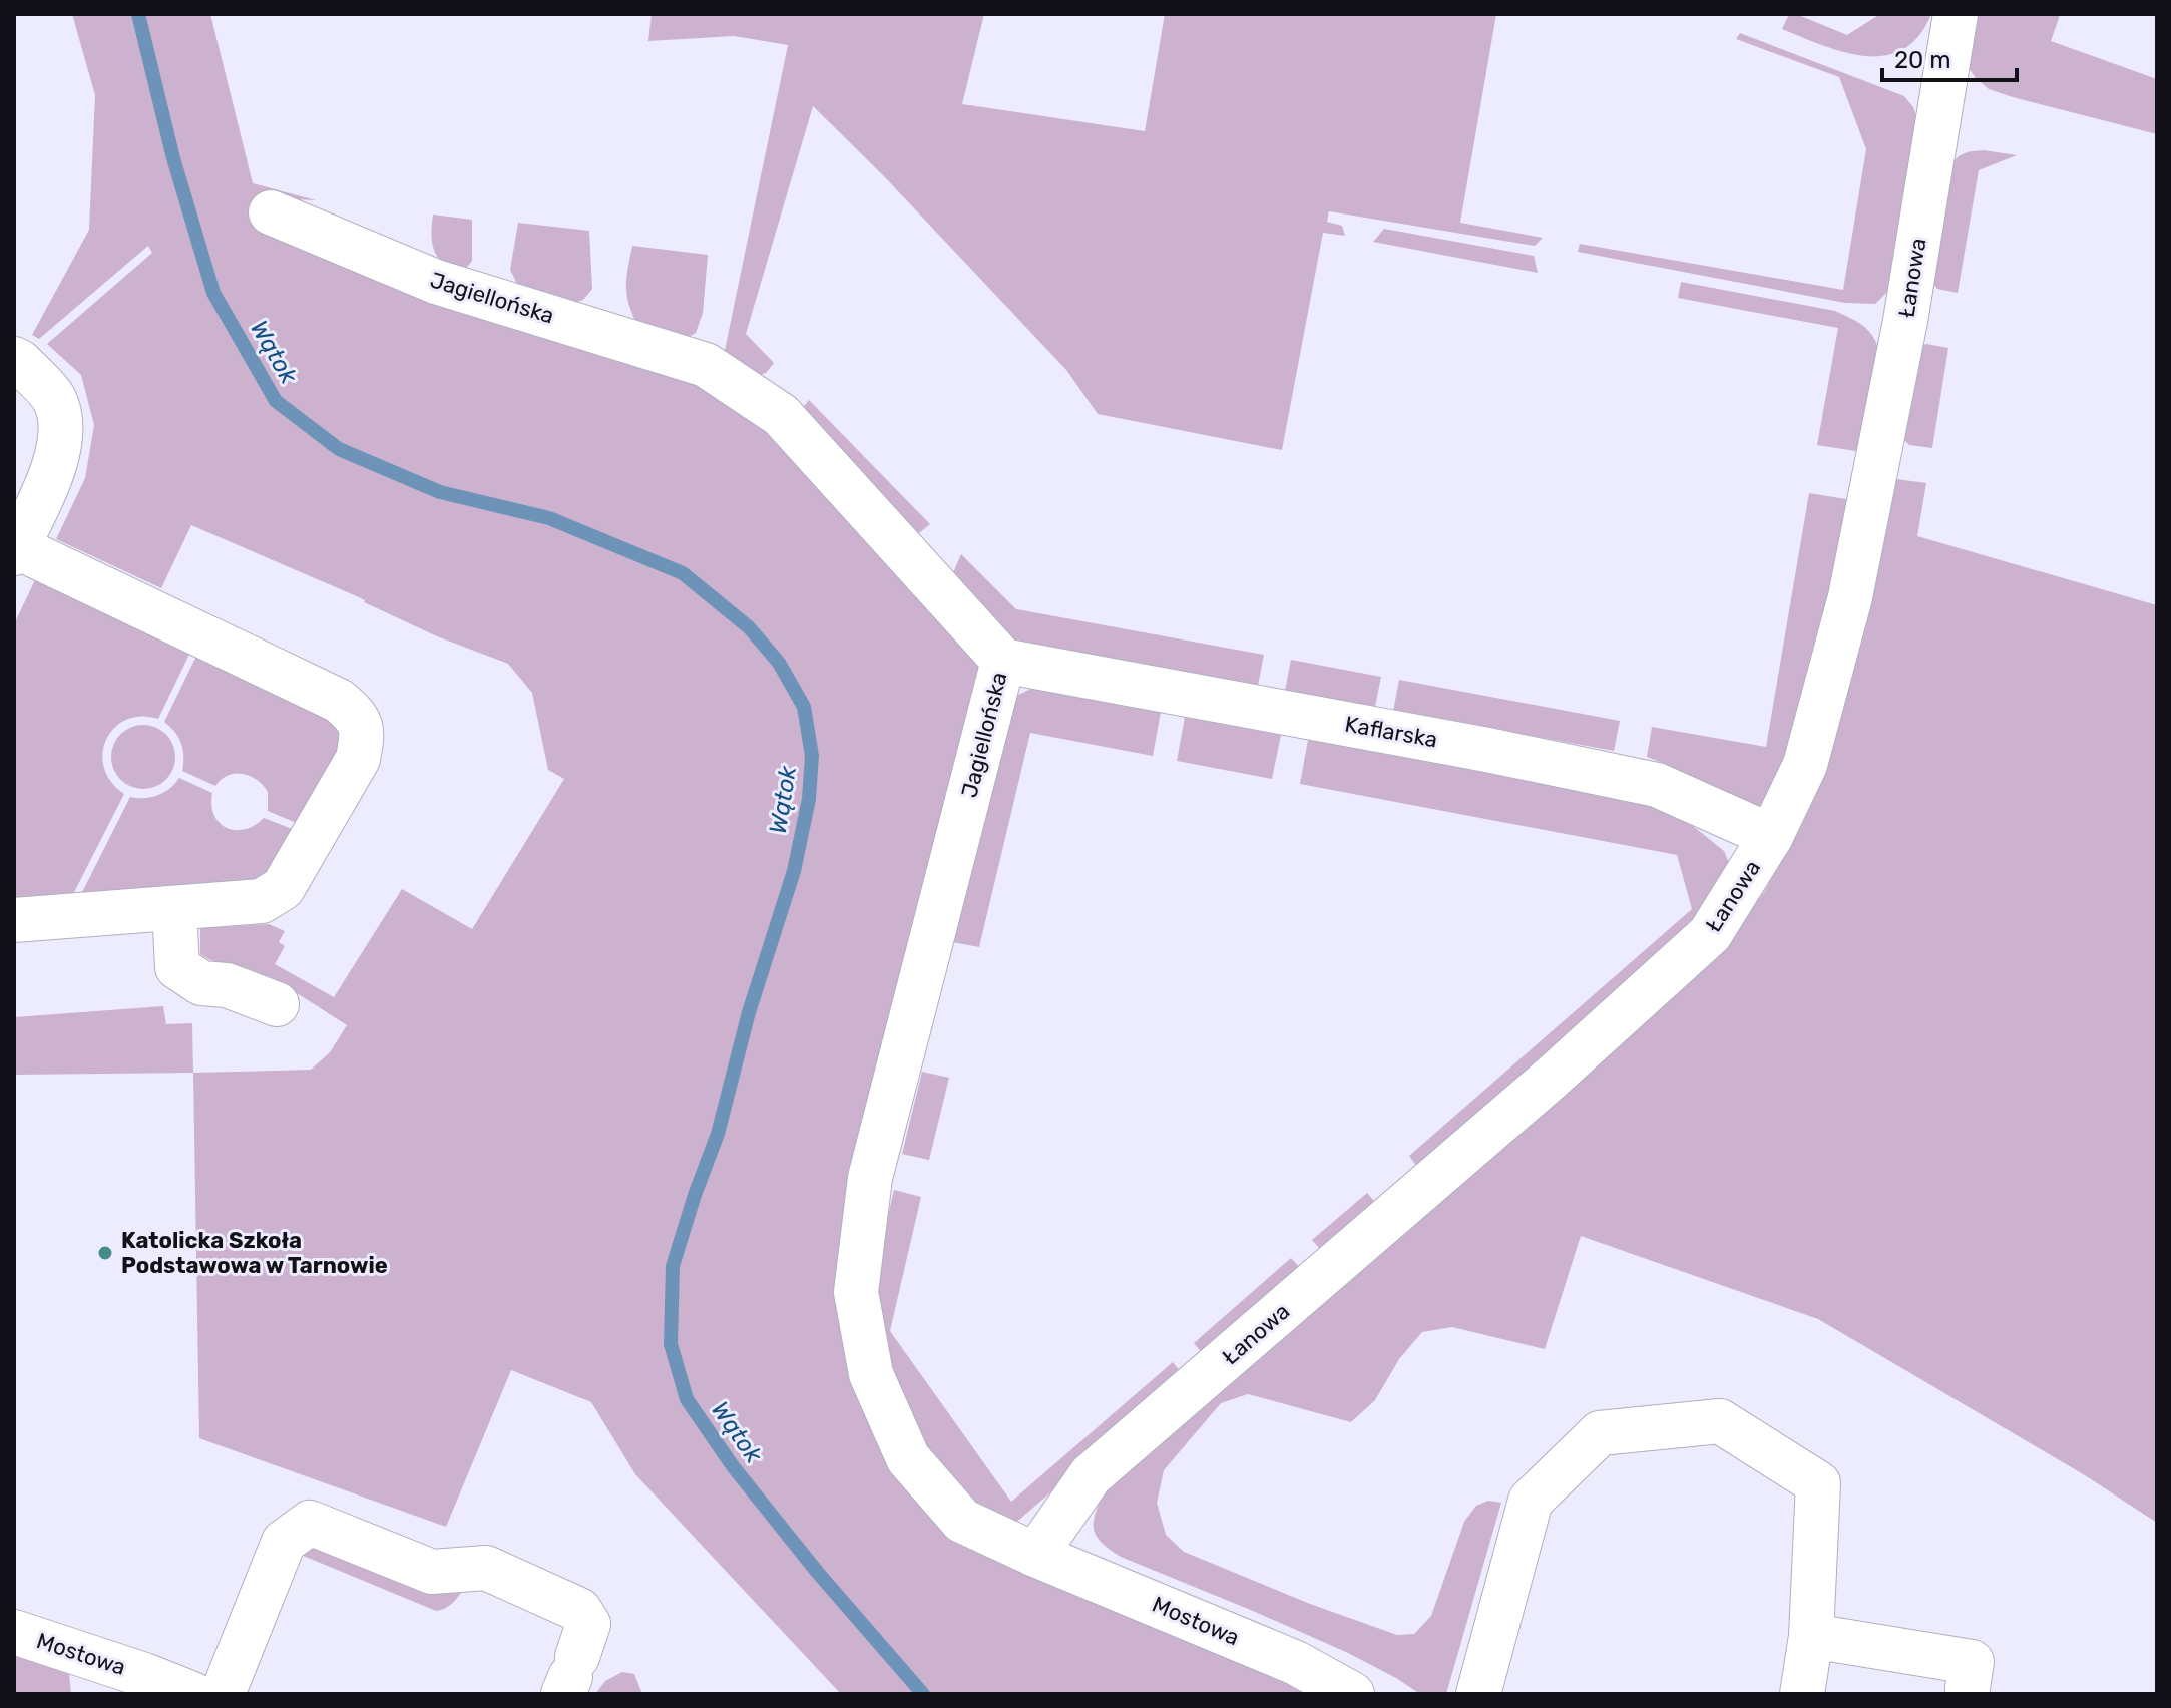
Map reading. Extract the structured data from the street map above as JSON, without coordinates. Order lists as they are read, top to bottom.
{
  "streets": {
    "street": [
      "Łanowa",
      "Jagiellońska",
      "Kaflarska",
      "Mostowa"
    ]
  },
  "crossings": [
    ["Łanowa", "Jagiellońska"],
    ["Łanowa", "Kaflarska"],
    ["Łanowa", "Mostowa"],
    ["Jagiellońska", "Kaflarska"],
    ["Jagiellońska", "Mostowa"]
  ],
  "water": ["Wątok"],
  "places": ["Katolicka Szkoła Podstawowa w Tarnowie"],
  "scale_bar": "20 m"
}
